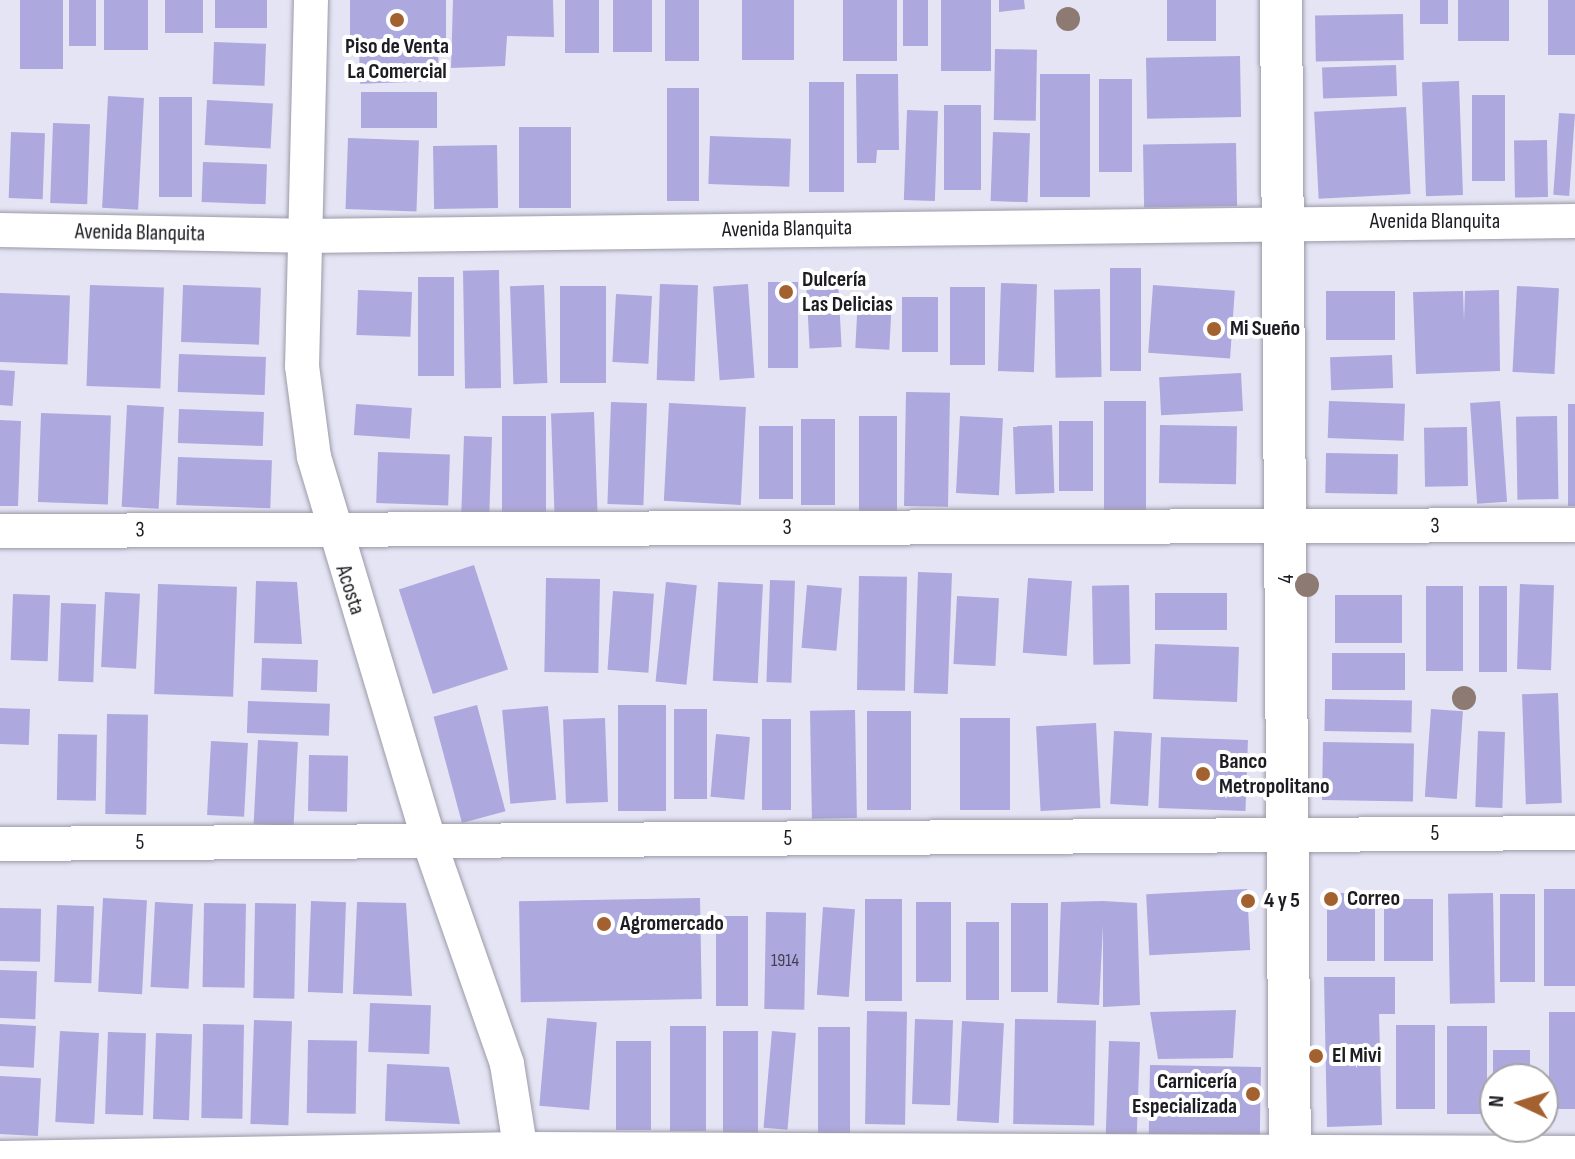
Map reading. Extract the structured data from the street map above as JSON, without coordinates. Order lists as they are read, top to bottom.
{
  "streets": {
    "street": [
      "Avenida Blanquita",
      "3",
      "4",
      "Acosta",
      "5"
    ]
  },
  "crossings": [
    ["Avenida Blanquita", "4"],
    ["Avenida Blanquita", "Acosta"],
    ["3", "4"],
    ["3", "Acosta"],
    ["4", "5"],
    ["Acosta", "5"]
  ],
  "places": [
    "Piso de Venta La Comercial",
    "Dulcería Las Delicias",
    "Mi Sueño",
    "Banco Metropolitano",
    "Correo",
    "4 y 5",
    "Agromercado",
    "El Mivi",
    "Carnicería Especializada"
  ],
  "house_numbers": ["1914"],
  "north": "left"
}
